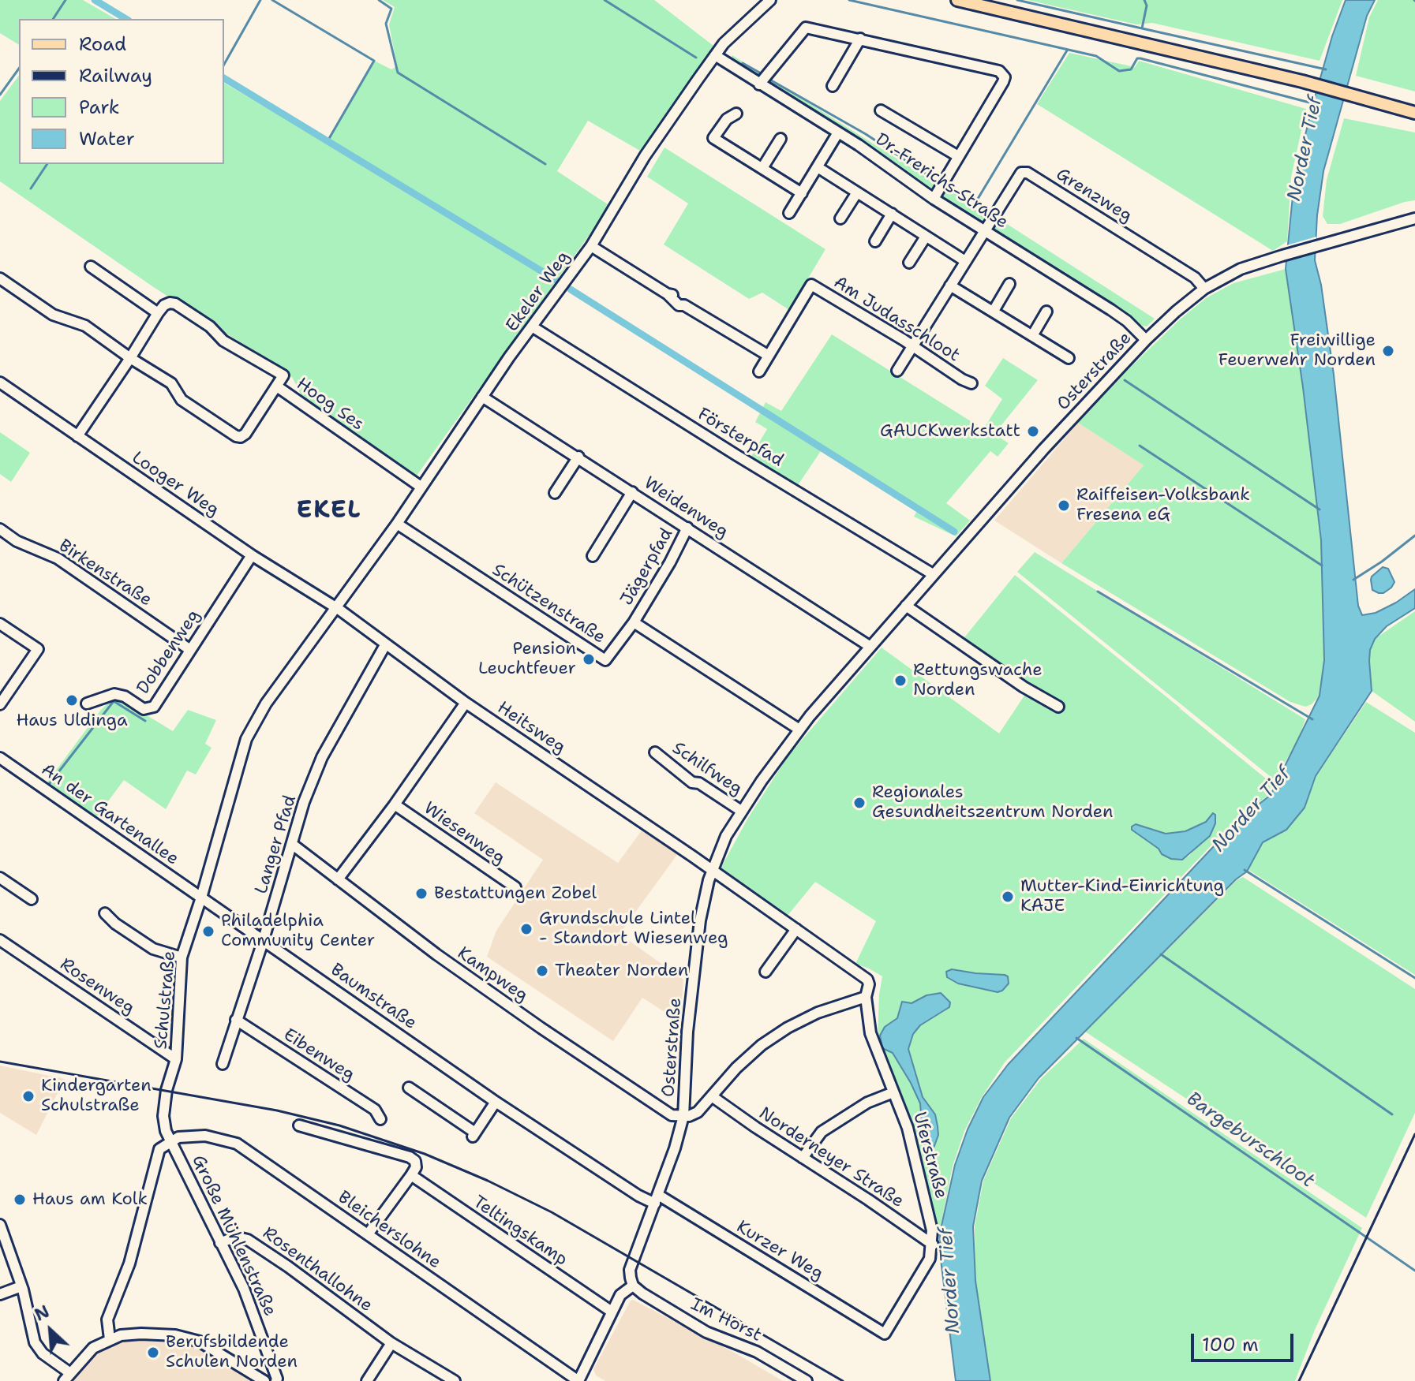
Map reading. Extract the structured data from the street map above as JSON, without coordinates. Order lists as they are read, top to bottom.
{
  "streets": {
    "street": [
      "Dr.-Frerichs-Straße",
      "Grenzweg",
      "Ekeler Weg",
      "Am Judasschloot",
      "Osterstraße",
      "Hoog Ses",
      "Försterpfad",
      "Looger Weg",
      "Weidenweg",
      "Jägerpfad",
      "Birkenstraße",
      "Schützenstraße",
      "Dobbenweg",
      "Heitsweg",
      "Schilfweg",
      "An der Gartenallee",
      "Wiesenweg",
      "Langer Pfad",
      "Kampweg",
      "Rosenweg",
      "Baumstraße",
      "Schulstraße",
      "Eibenweg",
      "Uferstraße",
      "Norderneyer Straße",
      "Bleicherslohne",
      "Teltingskamp",
      "Große Mühlenstraße",
      "Kurzer Weg",
      "Rosenthallohne",
      "Im Horst"
    ]
  },
  "crossings": [
    ["Dr.-Frerichs-Straße", "Grenzweg"],
    ["Dr.-Frerichs-Straße", "Ekeler Weg"],
    ["Dr.-Frerichs-Straße", "Osterstraße"],
    ["Grenzweg", "Osterstraße"],
    ["Ekeler Weg", "Hoog Ses"],
    ["Ekeler Weg", "Försterpfad"],
    ["Ekeler Weg", "Looger Weg"],
    ["Ekeler Weg", "Weidenweg"],
    ["Ekeler Weg", "Schützenstraße"],
    ["Ekeler Weg", "Heitsweg"],
    ["Ekeler Weg", "Schulstraße"],
    ["Osterstraße", "Försterpfad"],
    ["Osterstraße", "Weidenweg"],
    ["Osterstraße", "Heitsweg"],
    ["Osterstraße", "Schilfweg"],
    ["Osterstraße", "Kampweg"],
    ["Osterstraße", "Baumstraße"],
    ["Osterstraße", "Kurzer Weg"],
    ["Osterstraße", "Im Horst"],
    ["Looger Weg", "Dobbenweg"],
    ["Looger Weg", "Heitsweg"],
    ["Looger Weg", "Schulstraße"],
    ["Weidenweg", "Jägerpfad"],
    ["Jägerpfad", "Schützenstraße"],
    ["Birkenstraße", "Dobbenweg"],
    ["Heitsweg", "Wiesenweg"],
    ["Heitsweg", "Langer Pfad"],
    ["Heitsweg", "Schulstraße"],
    ["Heitsweg", "Uferstraße"],
    ["An der Gartenallee", "Baumstraße"],
    ["An der Gartenallee", "Schulstraße"],
    ["Wiesenweg", "Kampweg"],
    ["Langer Pfad", "Kampweg"],
    ["Langer Pfad", "Baumstraße"],
    ["Langer Pfad", "Eibenweg"],
    ["Rosenweg", "Schulstraße"],
    ["Baumstraße", "Schulstraße"],
    ["Baumstraße", "Kurzer Weg"],
    ["Schulstraße", "Bleicherslohne"],
    ["Schulstraße", "Große Mühlenstraße"],
    ["Uferstraße", "Norderneyer Straße"],
    ["Uferstraße", "Kurzer Weg"],
    ["Norderneyer Straße", "Kurzer Weg"],
    ["Bleicherslohne", "Große Mühlenstraße"],
    ["Große Mühlenstraße", "Rosenthallohne"]
  ],
  "districts": ["EKEL"],
  "water": ["Norder Tief", "Bargeburschloot"],
  "places": [
    "Freiwillige Feuerwehr Norden",
    "GAUCKwerkstatt",
    "Raiffeisen-Volksbank Fresena eG",
    "Pension Leuchtfeuer",
    "Rettungswache Norden",
    "Haus Uldinga",
    "Regionales Gesundheitszentrum Norden",
    "Bestattungen Zobel",
    "Mutter-Kind-Einrichtung KAJE",
    "Grundschule Lintel - Standort Wiesenweg",
    "Philadelphia Community Center",
    "Theater Norden",
    "Kindergarten Schulstraße",
    "Haus am Kolk",
    "Berufsbildende Schulen Norden"
  ],
  "legend": [
    "Road",
    "Railway",
    "Park",
    "Water"
  ],
  "scale_bar": "100 m",
  "north": "top left"
}
